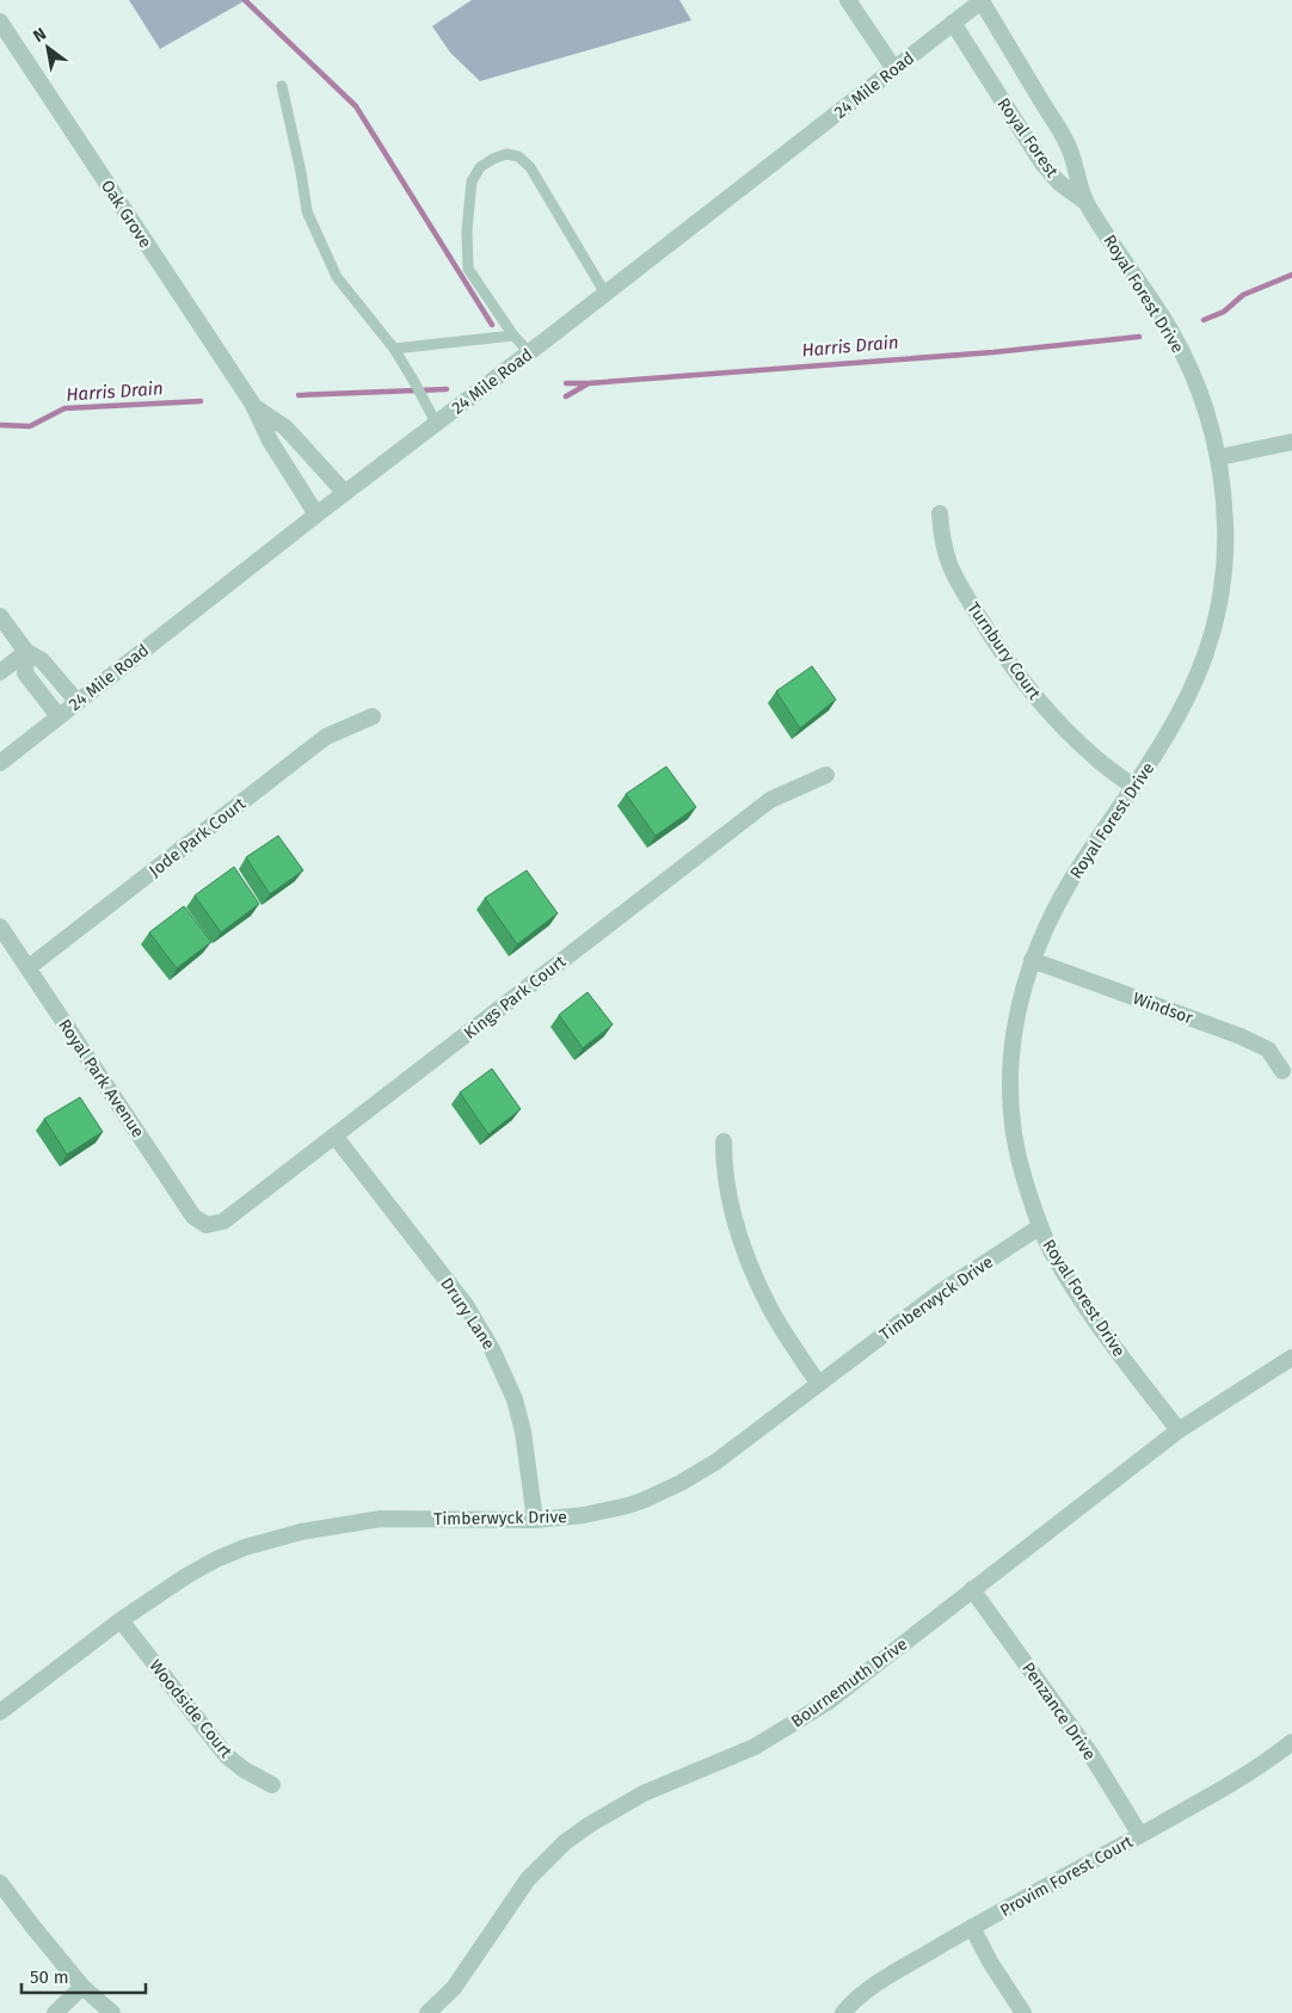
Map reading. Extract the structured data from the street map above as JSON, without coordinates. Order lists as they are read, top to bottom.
{
  "streets": {
    "street": [
      "24 Mile Road",
      "Royal Forest",
      "Oak Grove",
      "Royal Forest Drive",
      "Turnbury Court",
      "Jode Park Court",
      "Kings Park Court",
      "Windsor",
      "Royal Park Avenue",
      "Timberwyck Drive",
      "Drury Lane",
      "Bournemuth Drive",
      "Woodside Court",
      "Penzance Drive",
      "Provim Forest Court"
    ]
  },
  "crossings": [
    ["24 Mile Road", "Royal Forest"],
    ["24 Mile Road", "Oak Grove"],
    ["Royal Forest", "Royal Forest Drive"],
    ["Royal Forest Drive", "Turnbury Court"],
    ["Royal Forest Drive", "Windsor"],
    ["Royal Forest Drive", "Timberwyck Drive"],
    ["Royal Forest Drive", "Bournemuth Drive"],
    ["Jode Park Court", "Royal Park Avenue"],
    ["Kings Park Court", "Royal Park Avenue"],
    ["Kings Park Court", "Drury Lane"],
    ["Timberwyck Drive", "Drury Lane"],
    ["Timberwyck Drive", "Woodside Court"],
    ["Bournemuth Drive", "Penzance Drive"],
    ["Penzance Drive", "Provim Forest Court"]
  ],
  "water": ["Harris Drain"],
  "scale_bar": "50 m",
  "north": "top left"
}
